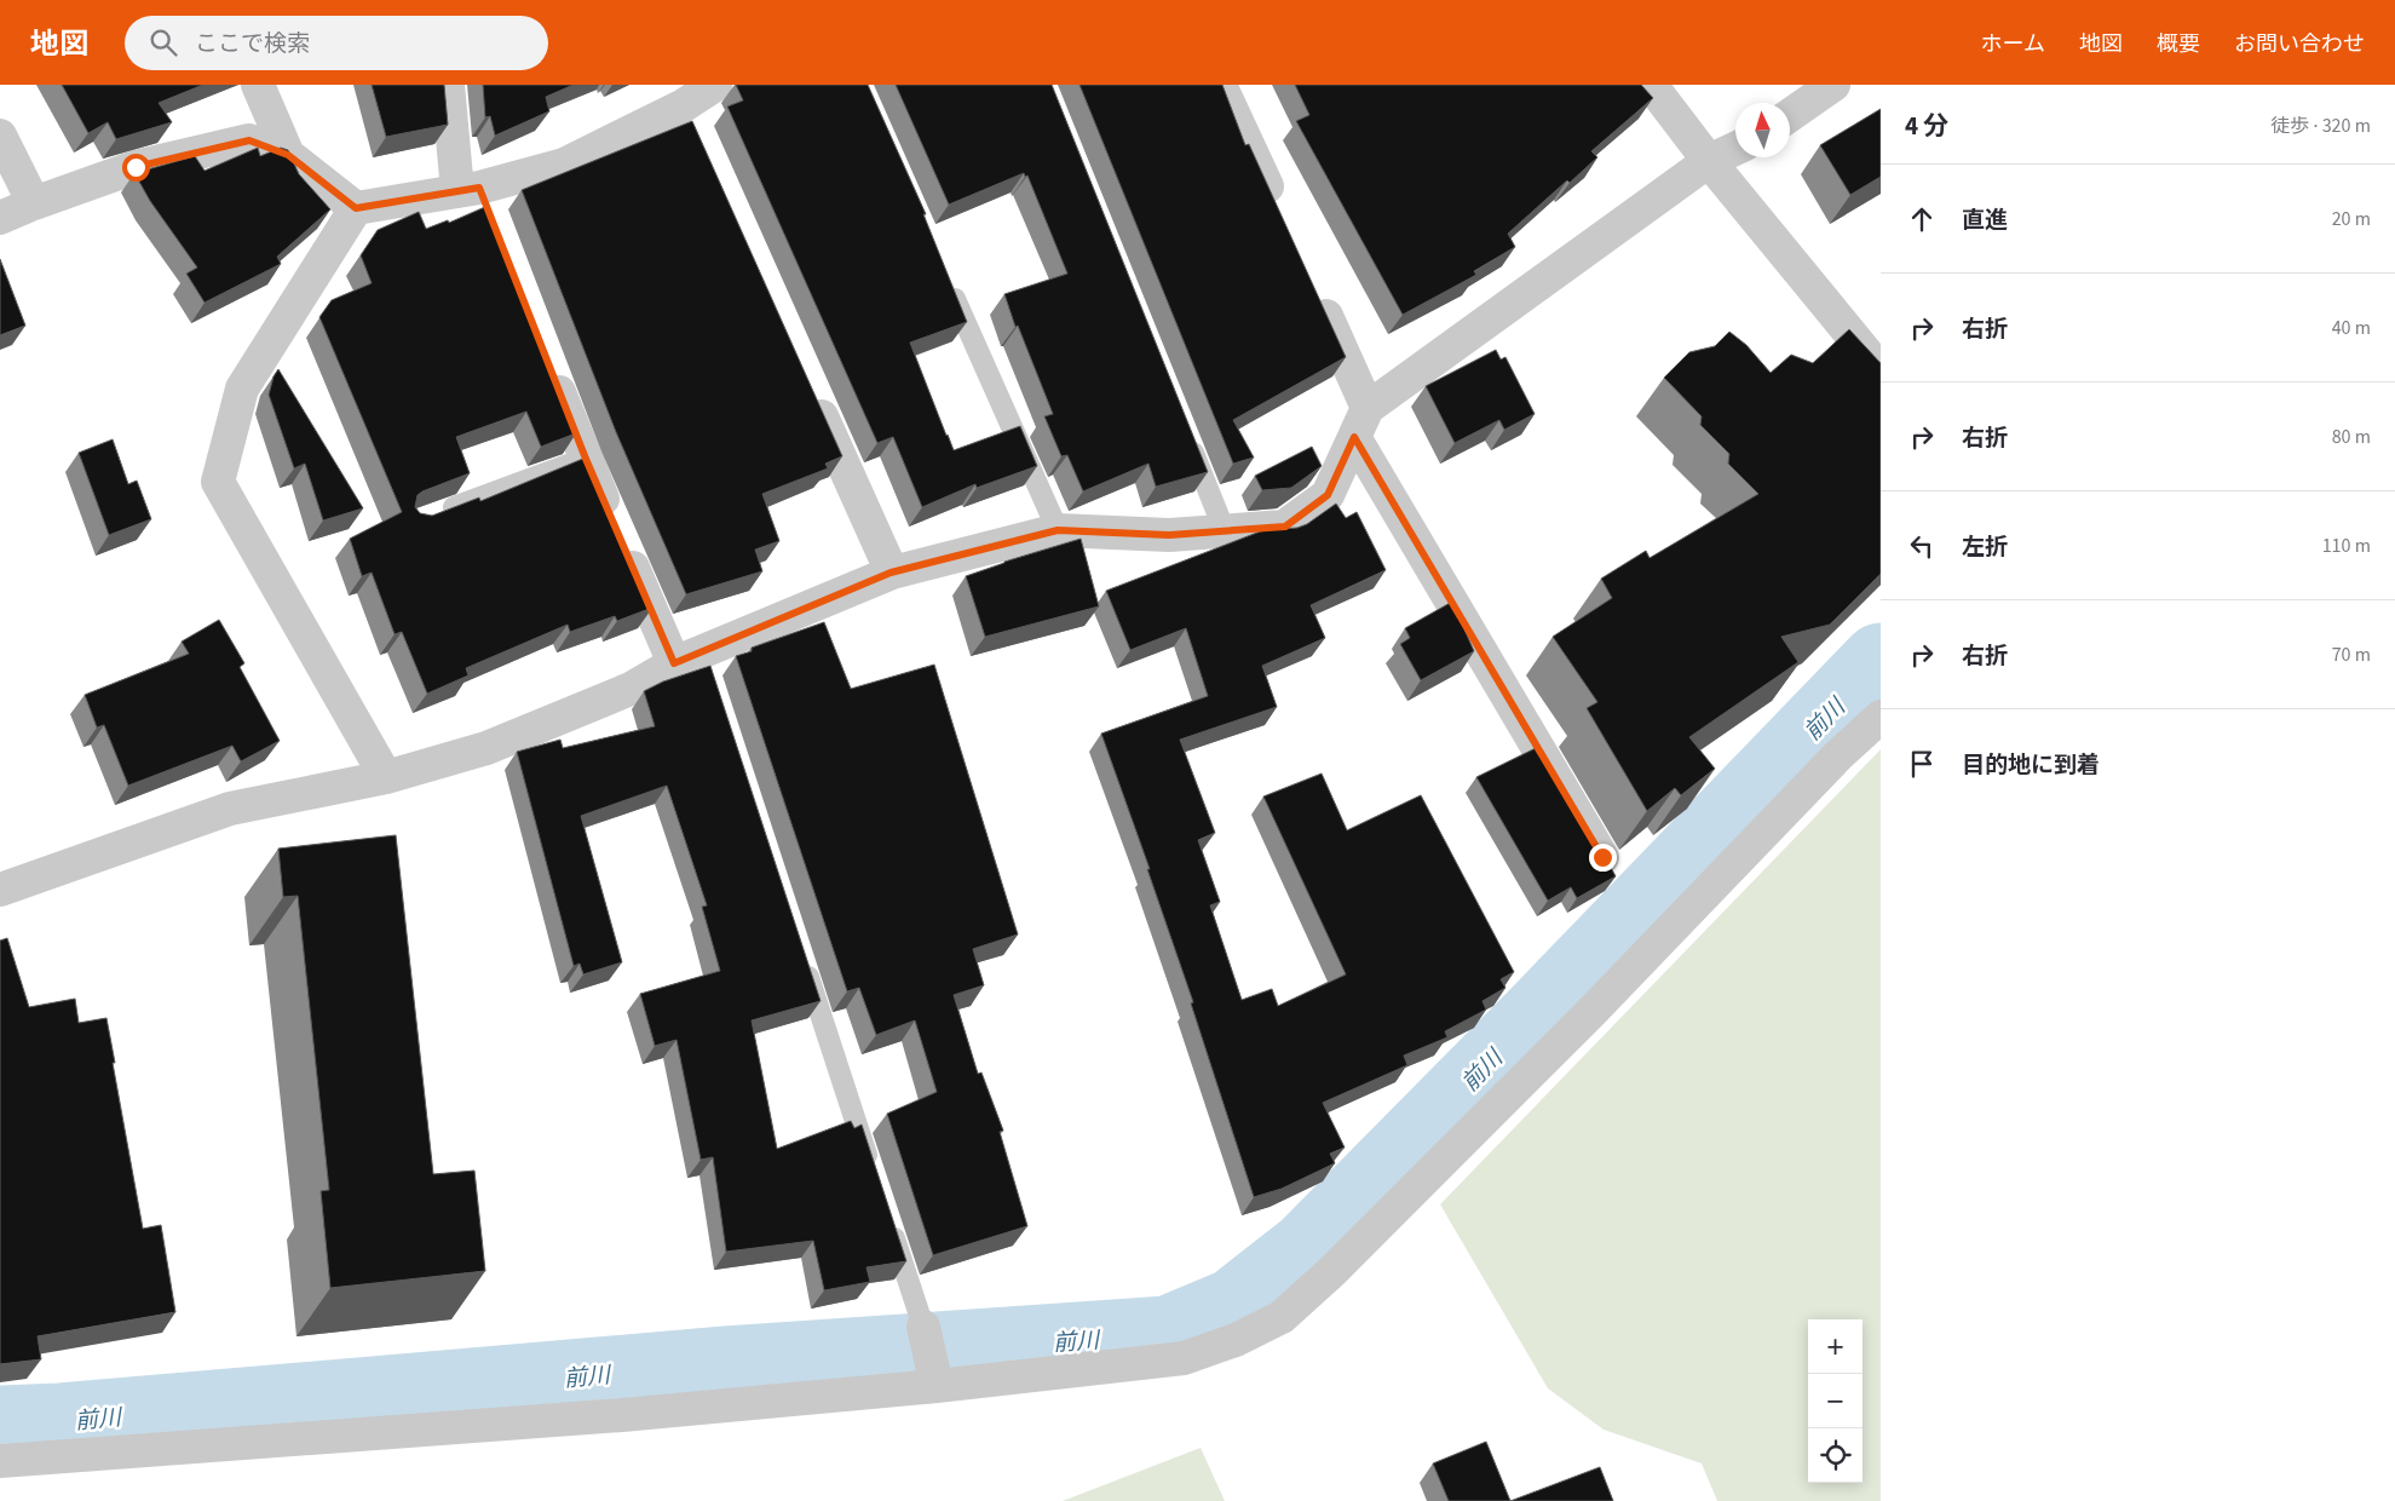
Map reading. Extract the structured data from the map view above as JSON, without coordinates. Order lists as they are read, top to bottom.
{
  "water": ["前川"],
  "north": "top",
  "page": {
    "header": "地図",
    "search": "ここで検索",
    "nav": [
      "ホーム",
      "地図",
      "概要",
      "お問い合わせ"
    ],
    "heading": ["4 分", "徒歩 · 320 m"],
    "list": [
      ["直進", "20 m"],
      ["右折", "40 m"],
      ["右折", "80 m"],
      ["左折", "110 m"],
      ["右折", "70 m"],
      "目的地に到着"
    ],
    "map_buttons": ["+", "−"]
  }
}
